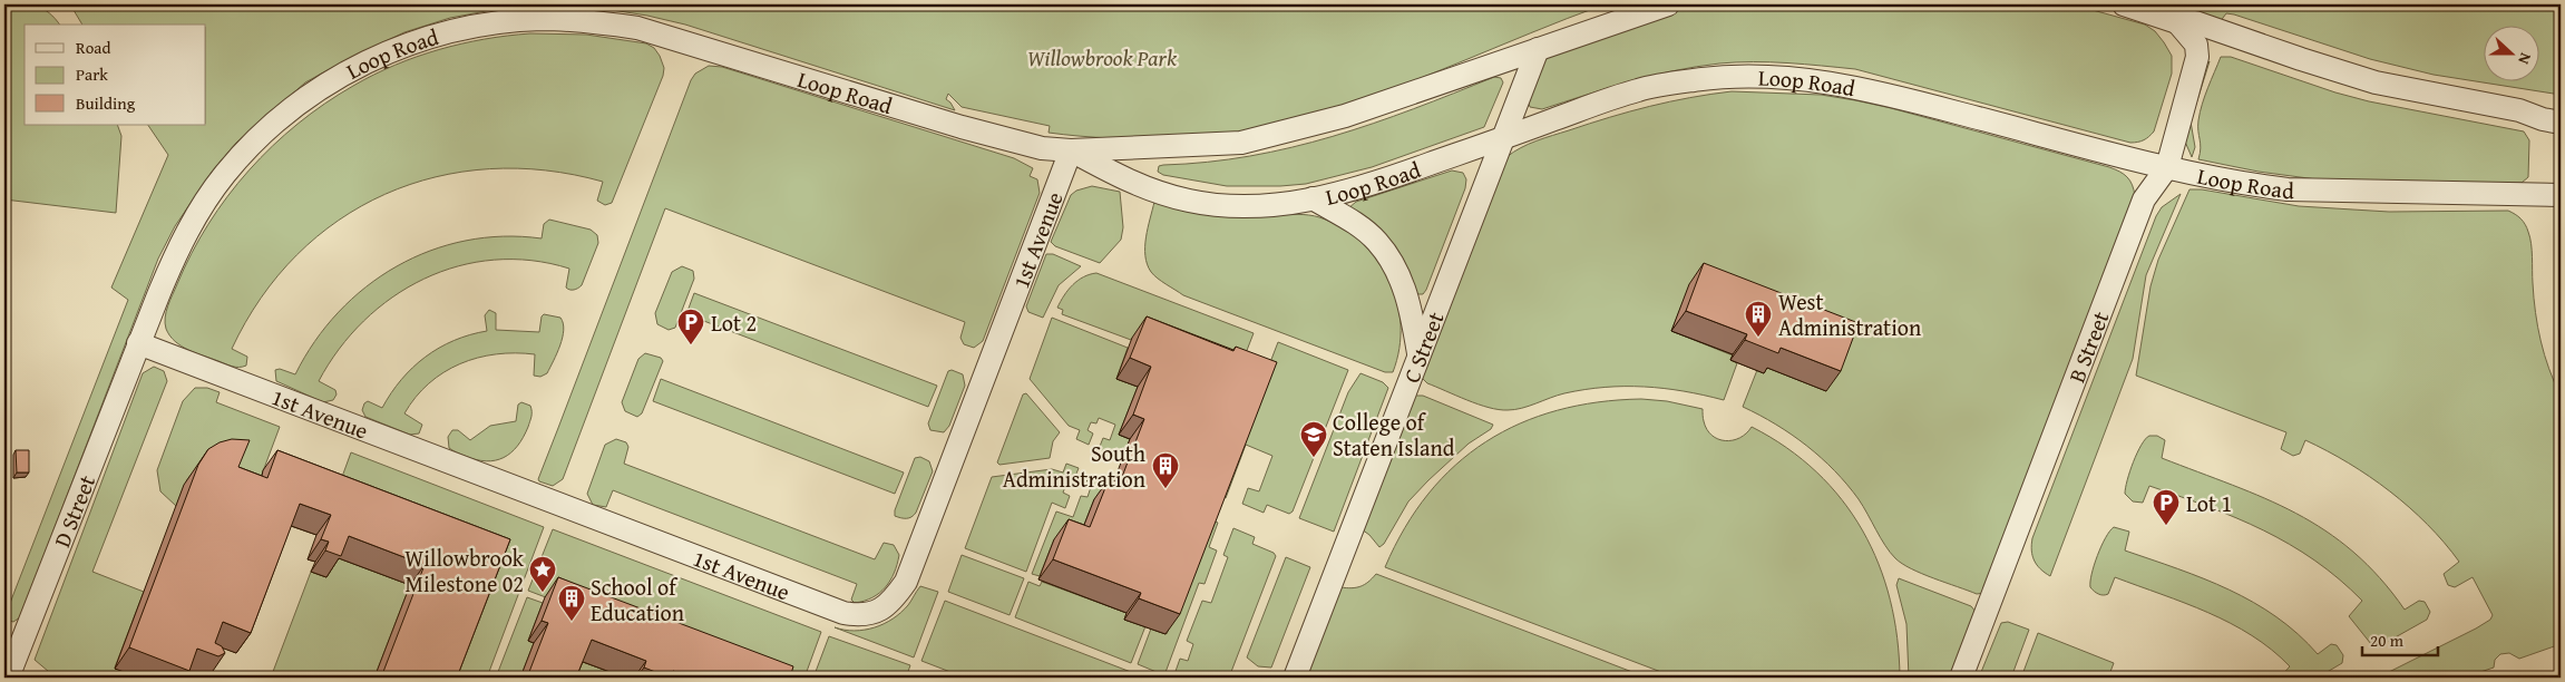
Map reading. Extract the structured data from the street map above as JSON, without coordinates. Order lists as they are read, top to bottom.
{
  "streets": {
    "street": [
      "Loop Road",
      "1st Avenue",
      "C Street",
      "B Street",
      "D Street"
    ]
  },
  "crossings": [
    ["Loop Road", "1st Avenue"],
    ["Loop Road", "C Street"],
    ["Loop Road", "B Street"],
    ["Loop Road", "D Street"],
    ["1st Avenue", "D Street"]
  ],
  "parks": ["Willowbrook Park"],
  "places": {
    "building": ["West Administration", "South Administration", "School of Education"],
    "parking": ["Lot 2", "Lot 1"],
    "school or university": ["College of Staten Island"],
    "place": ["Willowbrook Milestone 02"]
  },
  "legend": ["Road", "Park", "Building"],
  "scale_bar": "20 m",
  "north": "right"
}
